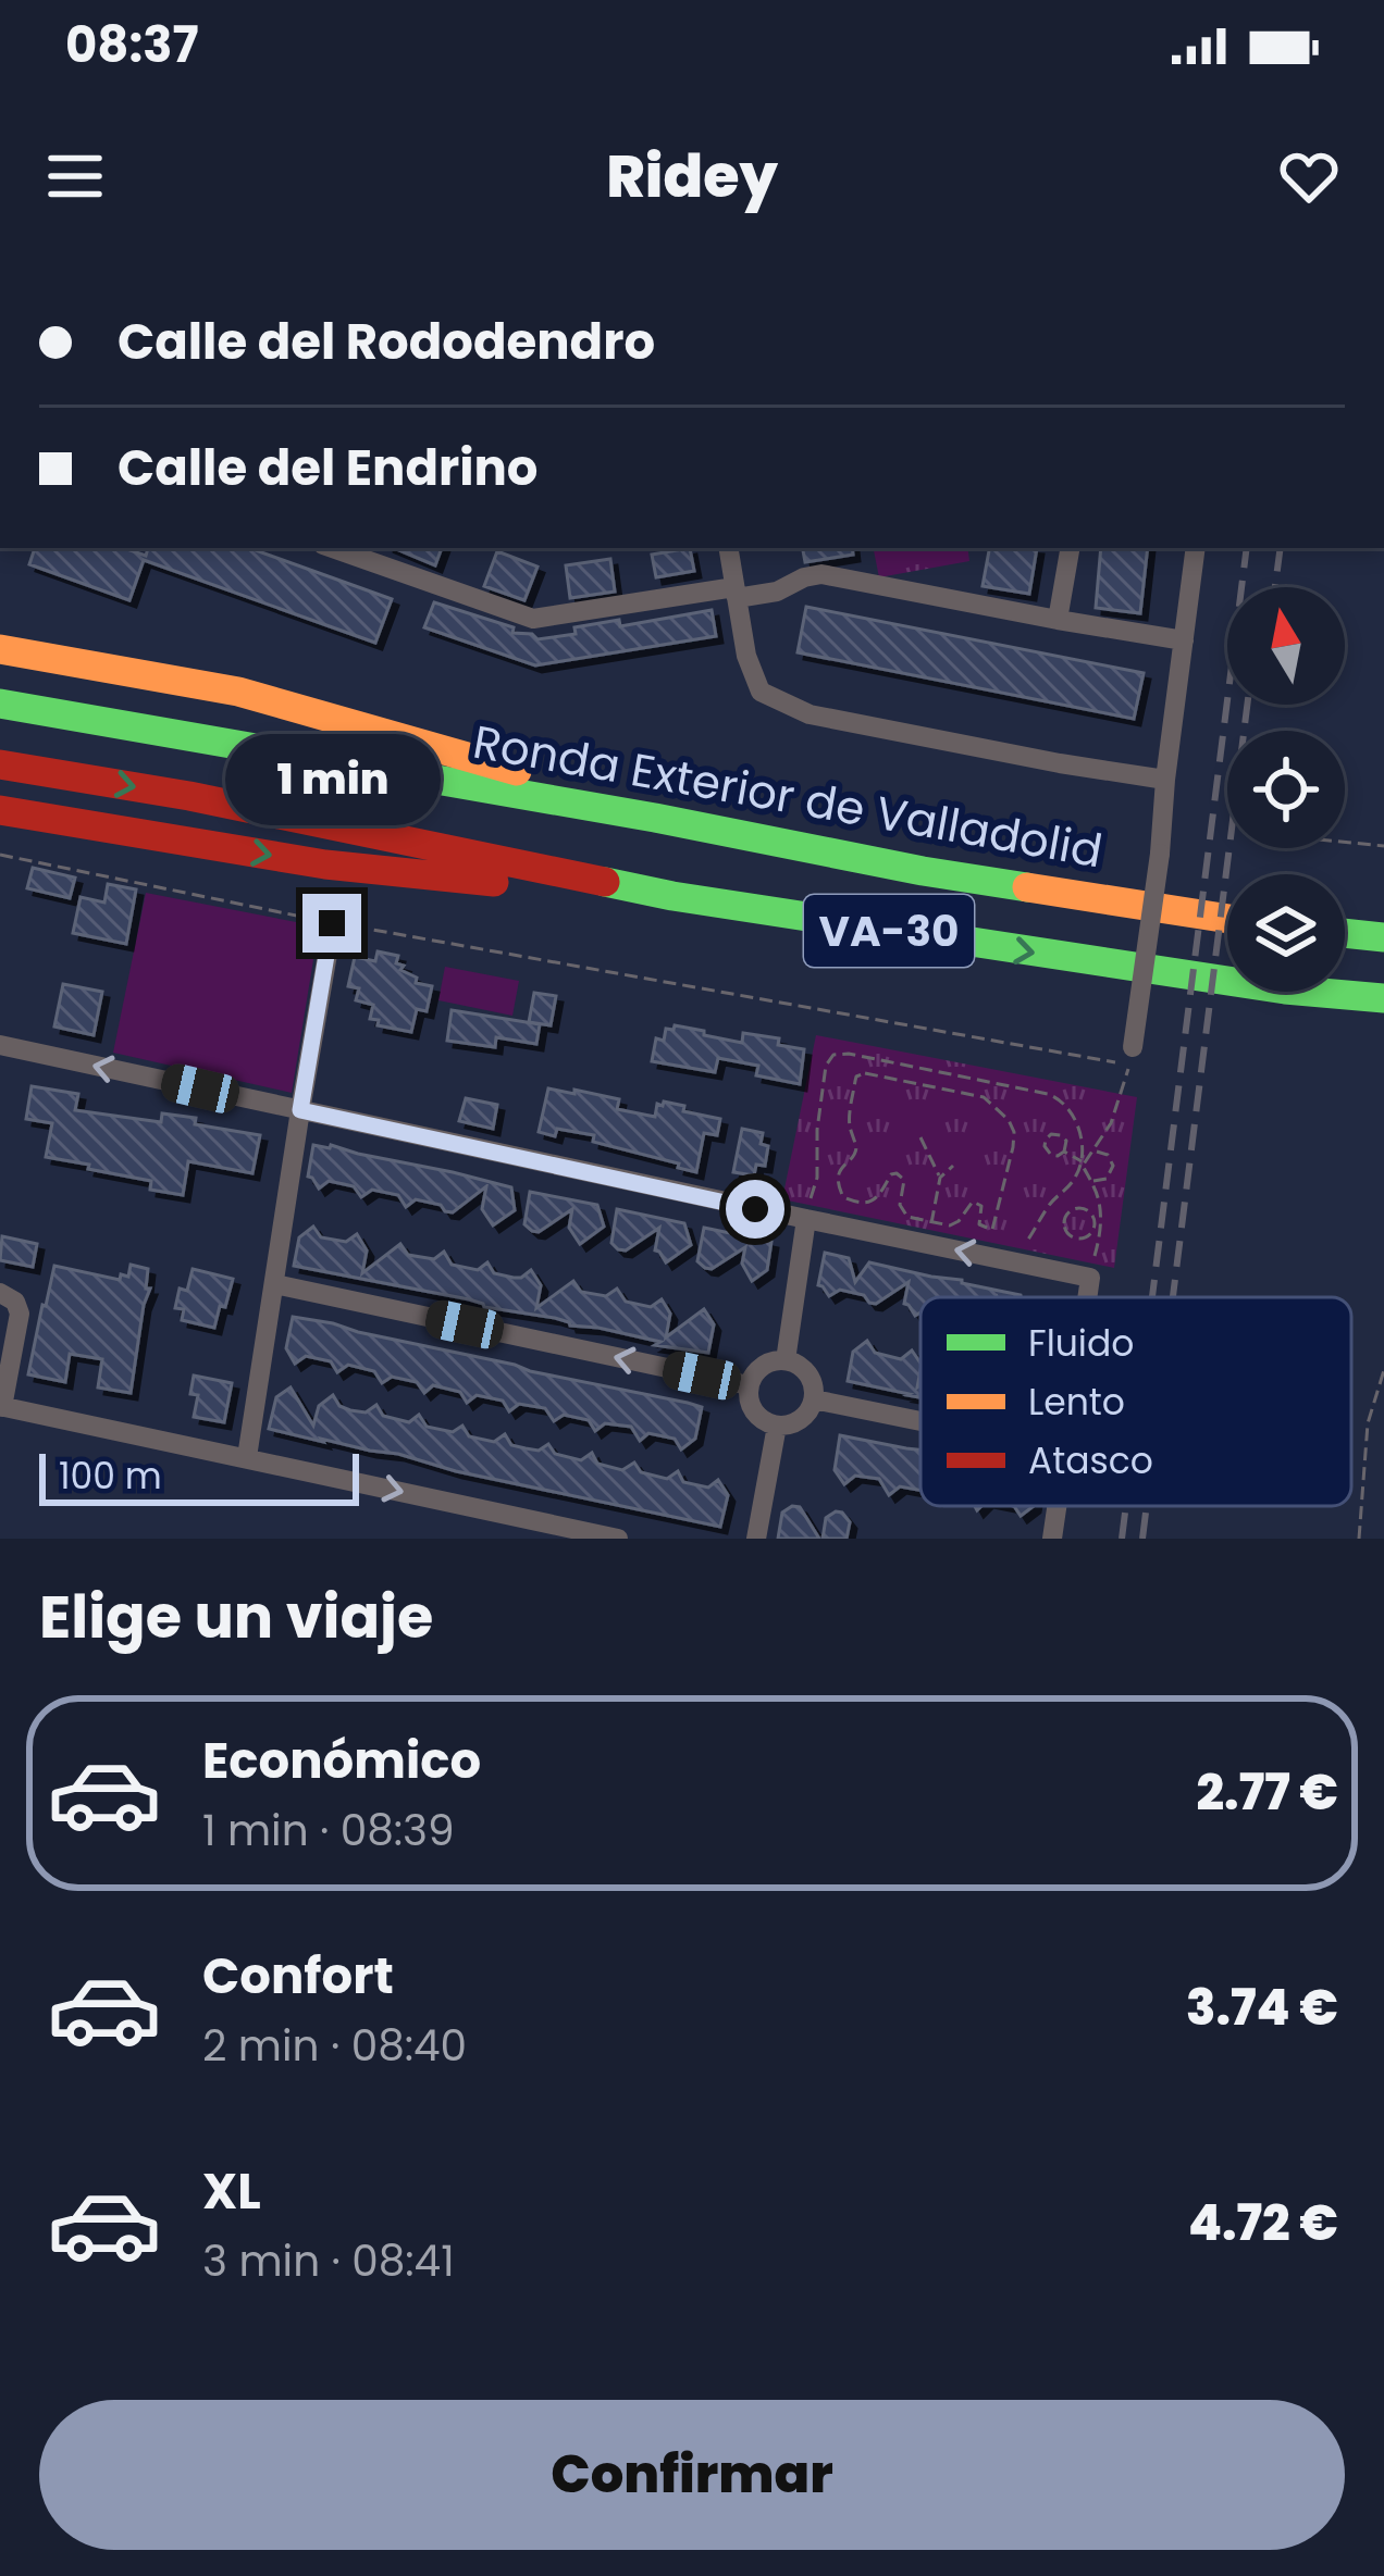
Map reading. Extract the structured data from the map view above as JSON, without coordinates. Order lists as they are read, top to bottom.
{
  "streets": {
    "highway": ["Ronda Exterior de Valladolid", "VA-30"]
  },
  "legend": ["Fluido", "Lento", "Atasco"],
  "scale_bar": "100 m",
  "north": "top",
  "page": {
    "status": "08:37",
    "header": "Ridey",
    "banner": ["Calle del Rododendro", "Calle del Endrino"],
    "bubble": "1 min",
    "scale": "100 m",
    "heading": "Elige un viaje",
    "list": [
      {
        "name": "Económico",
        "note": "1 min · 08:39",
        "value": "2.77 €"
      },
      {
        "name": "Confort",
        "note": "2 min · 08:40",
        "value": "3.74 €"
      },
      {
        "name": "XL",
        "note": "3 min · 08:41",
        "value": "4.72 €"
      }
    ],
    "buttons": "Confirmar"
  }
}
